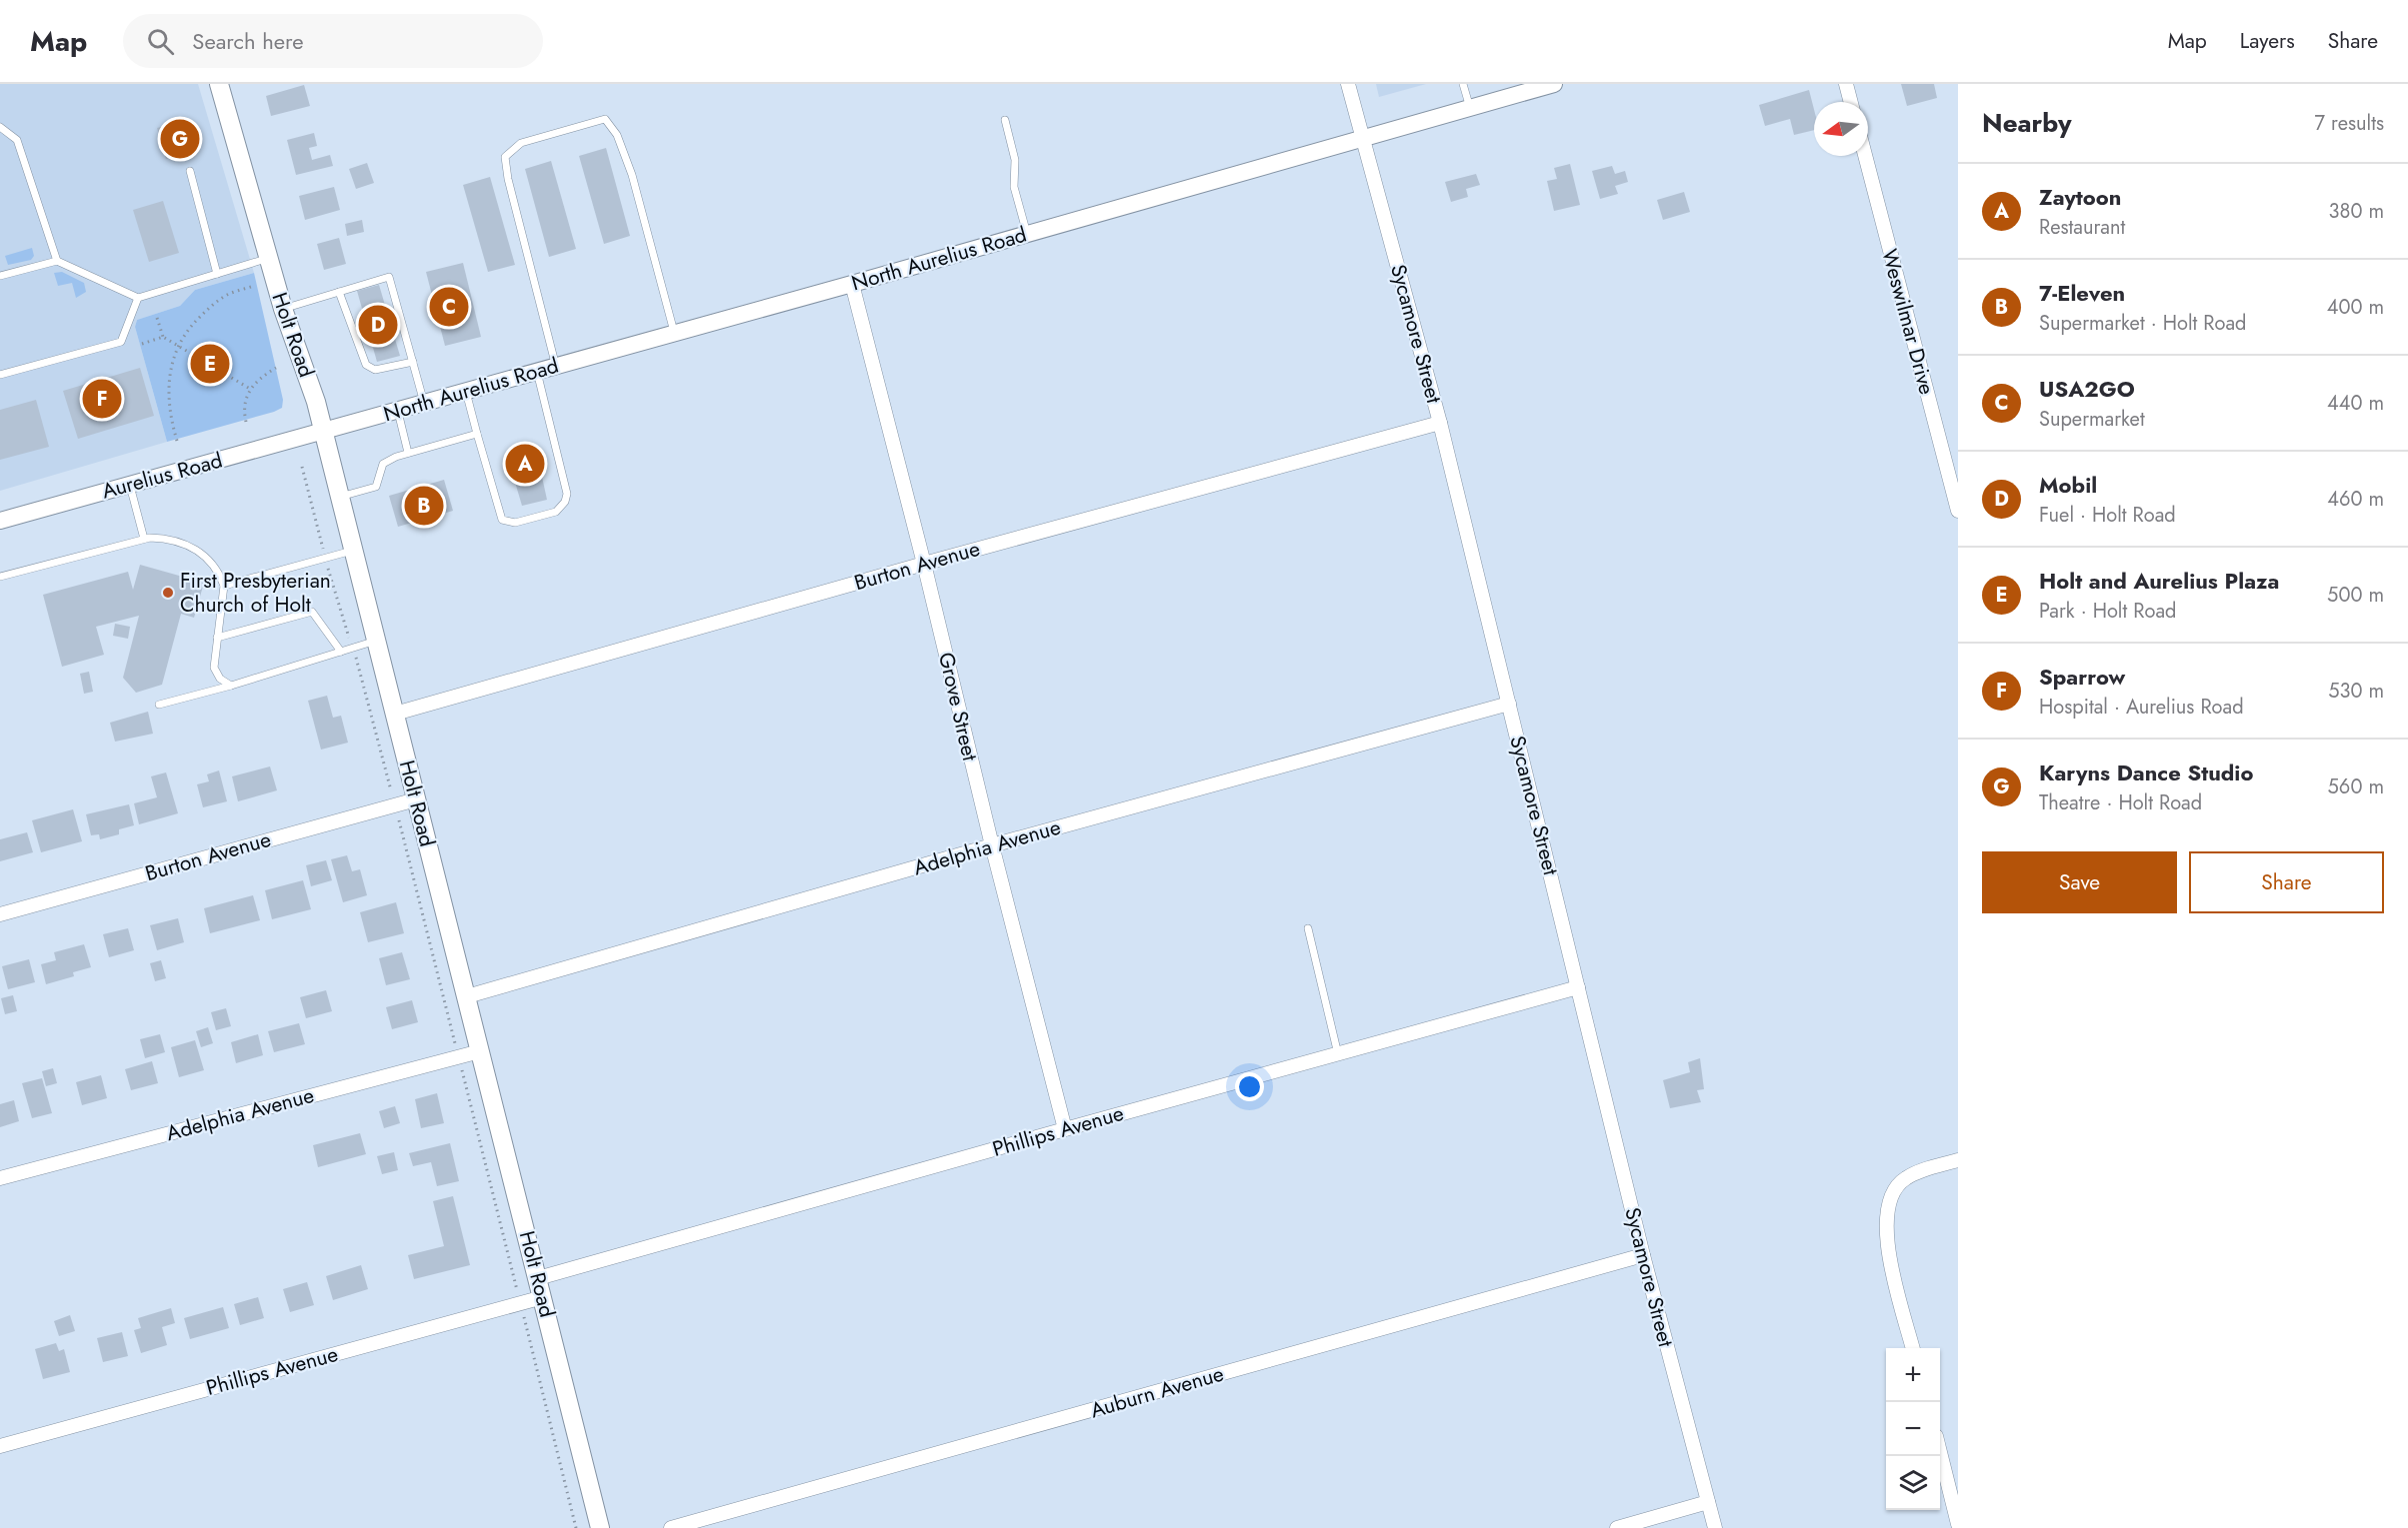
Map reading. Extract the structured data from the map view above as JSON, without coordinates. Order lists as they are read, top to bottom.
{
  "streets": {
    "main road": ["Holt Road"],
    "street": [
      "North Aurelius Road",
      "Weswilmar Drive",
      "Sycamore Street",
      "Aurelius Road",
      "Burton Avenue",
      "Grove Street",
      "Adelphia Avenue",
      "Phillips Avenue",
      "Auburn Avenue"
    ]
  },
  "crossings": [
    ["North Aurelius Road", "Sycamore Street"],
    ["North Aurelius Road", "Holt Road"],
    ["North Aurelius Road", "Aurelius Road"],
    ["North Aurelius Road", "Grove Street"],
    ["Sycamore Street", "Burton Avenue"],
    ["Sycamore Street", "Adelphia Avenue"],
    ["Sycamore Street", "Phillips Avenue"],
    ["Sycamore Street", "Auburn Avenue"],
    ["Holt Road", "Aurelius Road"],
    ["Holt Road", "Burton Avenue"],
    ["Holt Road", "Adelphia Avenue"],
    ["Holt Road", "Phillips Avenue"],
    ["Burton Avenue", "Grove Street"],
    ["Grove Street", "Adelphia Avenue"],
    ["Grove Street", "Phillips Avenue"]
  ],
  "places": ["First Presbyterian Church of Holt"],
  "north": "left",
  "page": {
    "header": "Map",
    "search": "Search here",
    "nav": ["Map", "Layers", "Share"],
    "heading": ["Nearby", "7 results"],
    "pins": [
      "G",
      "C",
      "D",
      "E",
      "F",
      "A",
      "B"
    ],
    "list": [
      {
        "mark": "A",
        "name": "Zaytoon",
        "note": "Restaurant",
        "value": "380 m"
      },
      {
        "mark": "B",
        "name": "7-Eleven",
        "note": "Supermarket · Holt Road",
        "value": "400 m"
      },
      {
        "mark": "C",
        "name": "USA2GO",
        "note": "Supermarket",
        "value": "440 m"
      },
      {
        "mark": "D",
        "name": "Mobil",
        "note": "Fuel · Holt Road",
        "value": "460 m"
      },
      {
        "mark": "E",
        "name": "Holt and Aurelius Plaza",
        "note": "Park · Holt Road",
        "value": "500 m"
      },
      {
        "mark": "F",
        "name": "Sparrow",
        "note": "Hospital · Aurelius Road",
        "value": "530 m"
      },
      {
        "mark": "G",
        "name": "Karyns Dance Studio",
        "note": "Theatre · Holt Road",
        "value": "560 m"
      }
    ],
    "buttons": ["Save", "Share"],
    "map_buttons": ["+", "−"]
  }
}
